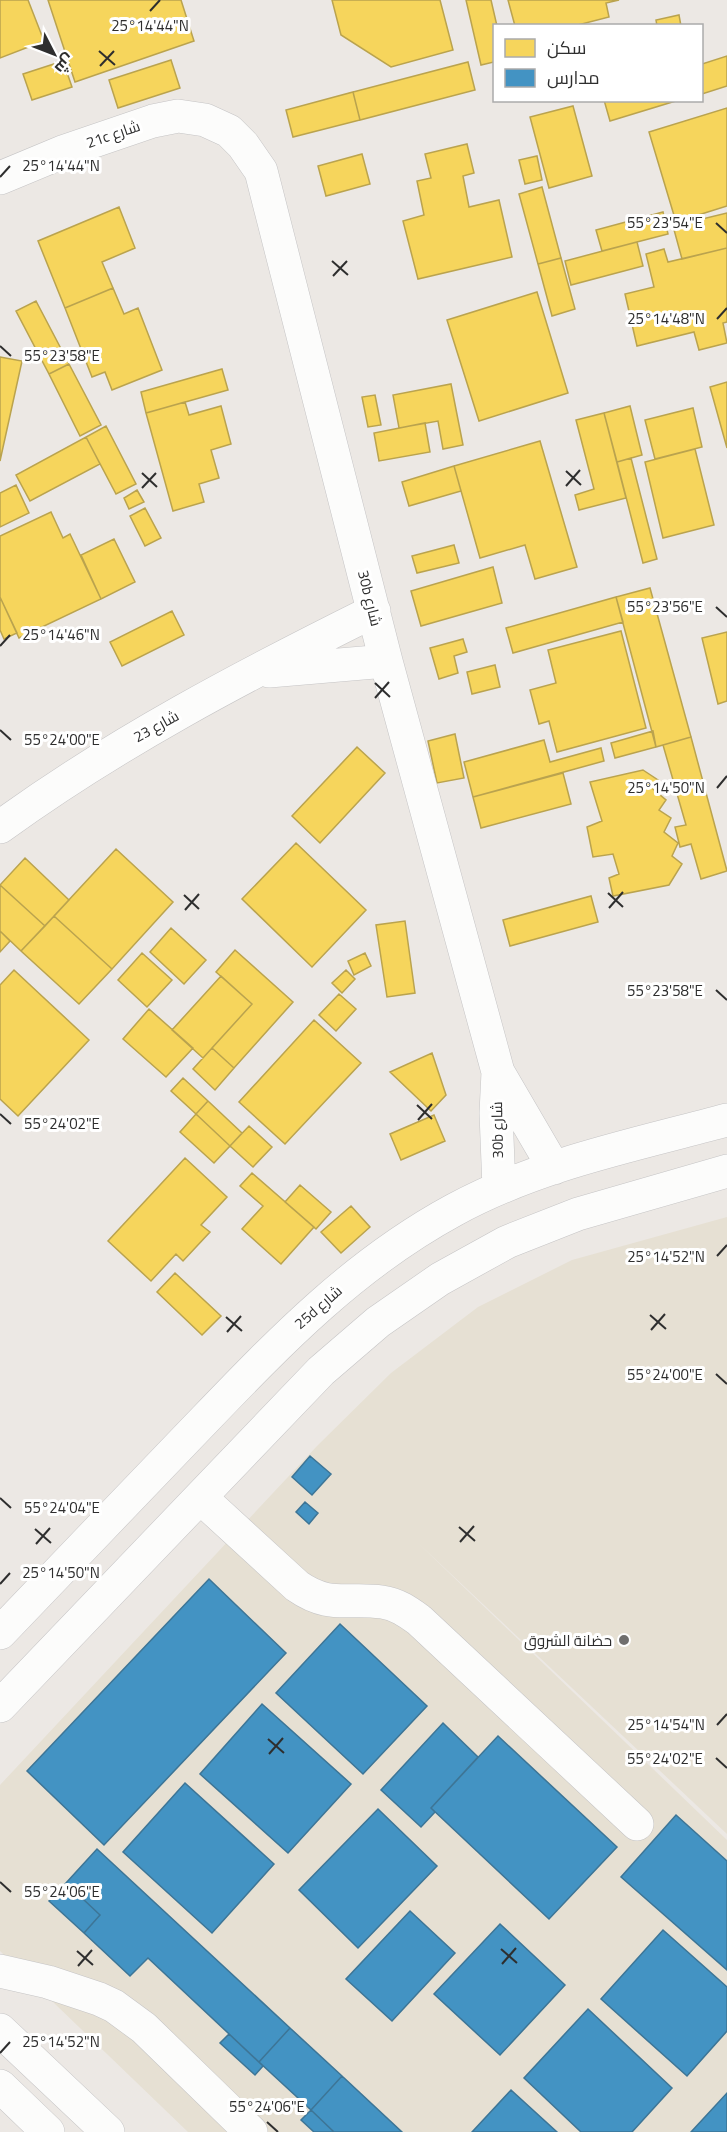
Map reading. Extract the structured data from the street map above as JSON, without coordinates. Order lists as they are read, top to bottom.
{
  "streets": {
    "street": [
      "21c شارع",
      "30b شارع",
      "شارع 23",
      "25d شارع"
    ]
  },
  "crossings": [
    ["21c شارع", "30b شارع"],
    ["30b شارع", "شارع 23"],
    ["30b شارع", "25d شارع"]
  ],
  "places": ["حضانة الشروق"],
  "legend": ["سكن", "مدارس"],
  "north": "bottom right",
  "coordinates": [
    "25°14'44\"N",
    "55°23'54\"E",
    "25°14'48\"N",
    "55°23'58\"E",
    "55°23'56\"E",
    "25°14'46\"N",
    "55°24'00\"E",
    "25°14'50\"N",
    "55°24'02\"E",
    "25°14'52\"N",
    "55°24'04\"E",
    "25°14'54\"N",
    "55°24'06\"E"
  ]
}
